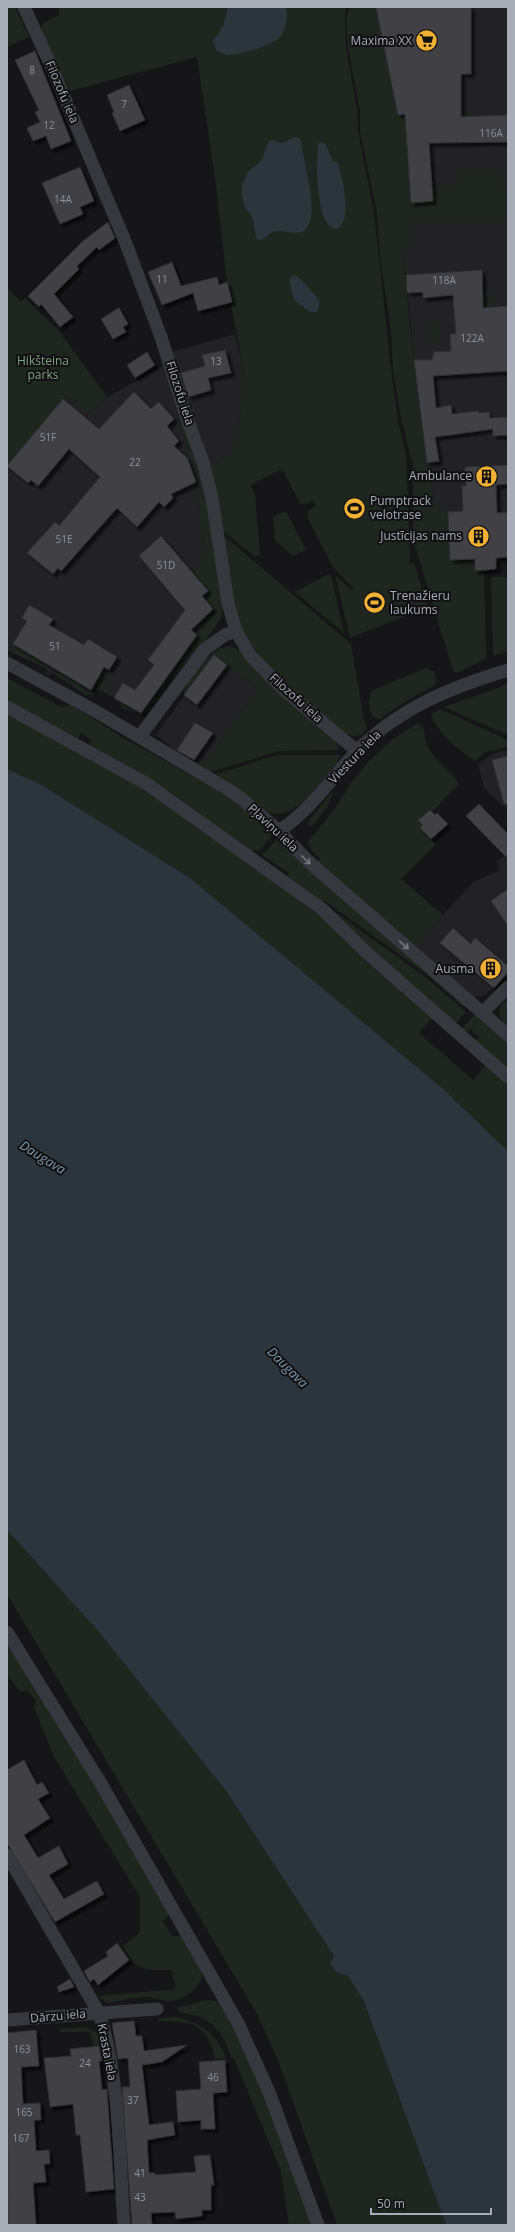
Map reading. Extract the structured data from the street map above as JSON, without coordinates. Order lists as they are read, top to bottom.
{
  "streets": {
    "street": [
      "Filozofu iela",
      "Viestura iela",
      "Pļaviņu iela",
      "Dārzu iela",
      "Krasta iela"
    ]
  },
  "crossings": [
    ["Filozofu iela", "Viestura iela"],
    ["Viestura iela", "Pļaviņu iela"],
    ["Dārzu iela", "Krasta iela"]
  ],
  "water": ["Daugava"],
  "parks": ["Hikšteina parks"],
  "places": {
    "supermarket": ["Maxima XX"],
    "building": ["Ambulance", "Justīcijas nams", "Ausma"],
    "sports": ["Pumptrack velotrase", "Trenažieru laukums"]
  },
  "house_numbers": [
    "8",
    "7",
    "12",
    "116A",
    "14A",
    "11",
    "118A",
    "122A",
    "13",
    "51F",
    "22",
    "51E",
    "51D",
    "51",
    "163",
    "24",
    "46",
    "37",
    "165",
    "167",
    "41",
    "43"
  ],
  "scale_bar": "50 m"
}
